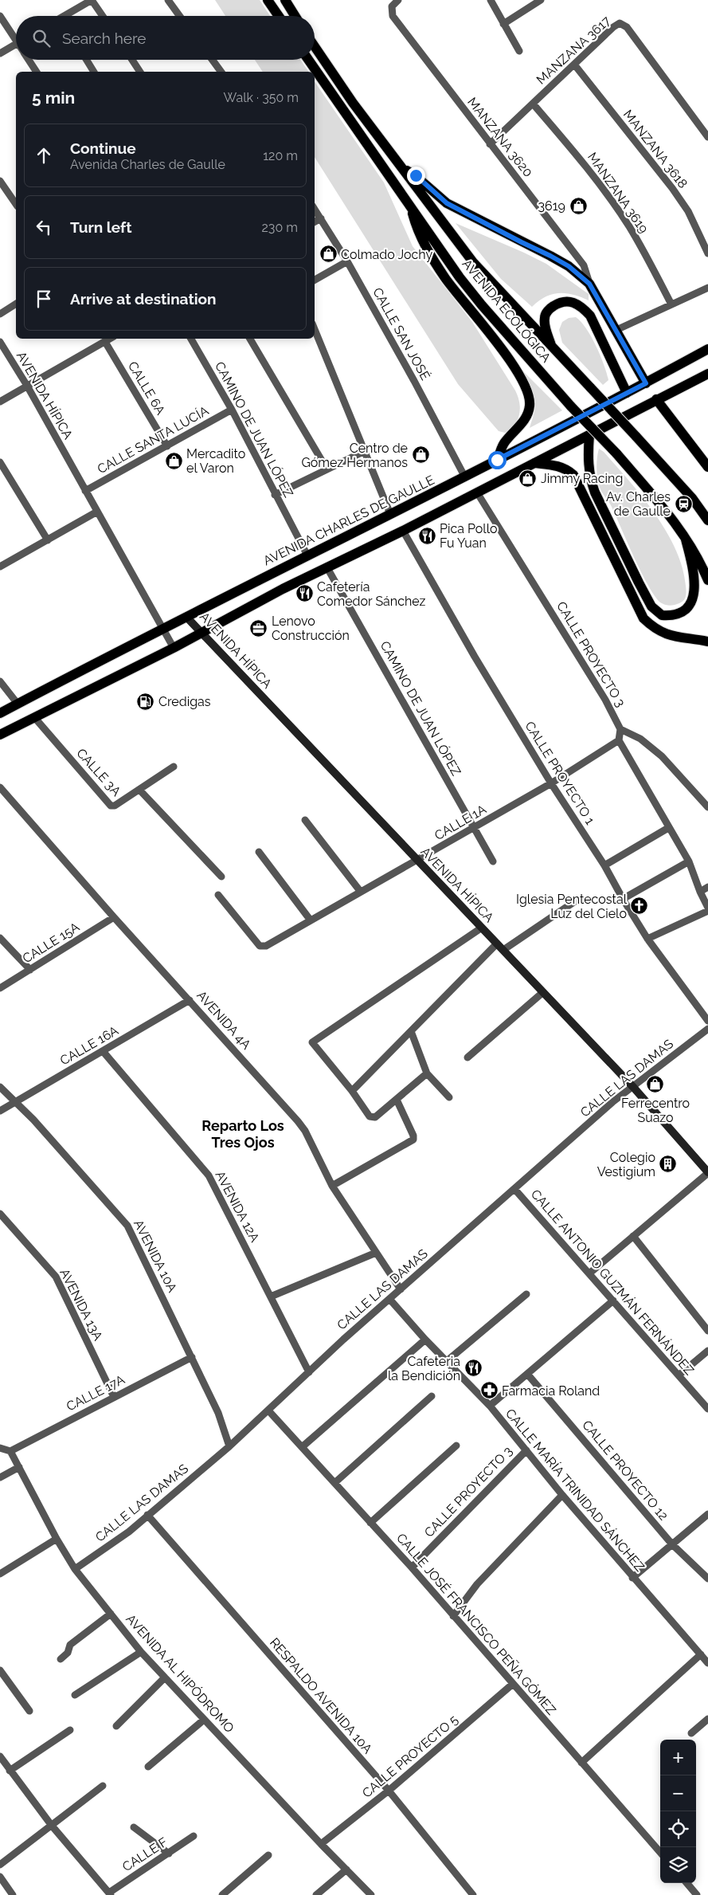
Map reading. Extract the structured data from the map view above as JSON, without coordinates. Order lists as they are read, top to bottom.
{
  "streets": {
    "main road": ["AVENIDA ECOLÓGICA", "AVENIDA CHARLES DE GAULLE"],
    "street": [
      "MANZANA 3617",
      "MANZANA 3620",
      "MANZANA 3618",
      "MANZANA 3619",
      "CALLE SAN JOSÉ",
      "CALLE 6A",
      "AVENIDA HÍPICA",
      "CAMINO DE JUAN LÓPEZ",
      "CALLE SANTA LUCÍA",
      "CALLE PROYECTO 3",
      "CALLE 3A",
      "CALLE PROYECTO 1",
      "CALLE 1A",
      "CALLE 15A",
      "AVENIDA 4A",
      "CALLE 16A",
      "CALLE LAS DAMAS",
      "AVENIDA 12A",
      "AVENIDA 10A",
      "CALLE ANTONIO GUZMÁN FERNÁNDEZ",
      "AVENIDA 13A",
      "CALLE 17A",
      "CALLE PROYECTO 12",
      "CALLE MARÍA TRINIDAD SÁNCHEZ",
      "CALLE JOSÉ FRANCISCO PEÑA GÓMEZ",
      "AVENIDA AL HIPÓDROMO",
      "RESPALDO AVENIDA 10A",
      "CALLE PROYECTO 5",
      "CALLE F"
    ]
  },
  "crossings": [
    ["MANZANA 3617", "MANZANA 3620"],
    ["MANZANA 3617", "MANZANA 3618"],
    ["MANZANA 3617", "MANZANA 3619"],
    ["CALLE SAN JOSÉ", "AVENIDA CHARLES DE GAULLE"],
    ["CALLE 6A", "CALLE SANTA LUCÍA"],
    ["AVENIDA HÍPICA", "CALLE SANTA LUCÍA"],
    ["AVENIDA HÍPICA", "AVENIDA CHARLES DE GAULLE"],
    ["AVENIDA HÍPICA", "CALLE 1A"],
    ["AVENIDA HÍPICA", "CALLE LAS DAMAS"],
    ["CAMINO DE JUAN LÓPEZ", "CALLE SANTA LUCÍA"],
    ["CAMINO DE JUAN LÓPEZ", "AVENIDA CHARLES DE GAULLE"],
    ["CAMINO DE JUAN LÓPEZ", "CALLE 1A"],
    ["CALLE PROYECTO 3", "CALLE MARÍA TRINIDAD SÁNCHEZ"],
    ["CALLE PROYECTO 3", "CALLE JOSÉ FRANCISCO PEÑA GÓMEZ"],
    ["CALLE PROYECTO 1", "CALLE 1A"],
    ["CALLE 15A", "AVENIDA 4A"],
    ["AVENIDA 4A", "CALLE 16A"],
    ["AVENIDA 4A", "CALLE LAS DAMAS"],
    ["CALLE 16A", "AVENIDA 12A"],
    ["CALLE 16A", "AVENIDA 10A"],
    ["CALLE LAS DAMAS", "AVENIDA 12A"],
    ["CALLE LAS DAMAS", "AVENIDA 10A"],
    ["CALLE LAS DAMAS", "CALLE ANTONIO GUZMÁN FERNÁNDEZ"],
    ["CALLE LAS DAMAS", "CALLE MARÍA TRINIDAD SÁNCHEZ"],
    ["CALLE LAS DAMAS", "CALLE JOSÉ FRANCISCO PEÑA GÓMEZ"],
    ["CALLE LAS DAMAS", "AVENIDA AL HIPÓDROMO"],
    ["CALLE LAS DAMAS", "RESPALDO AVENIDA 10A"],
    ["AVENIDA 10A", "CALLE 17A"],
    ["AVENIDA 13A", "CALLE 17A"],
    ["CALLE 17A", "AVENIDA AL HIPÓDROMO"],
    ["CALLE JOSÉ FRANCISCO PEÑA GÓMEZ", "CALLE PROYECTO 5"],
    ["AVENIDA AL HIPÓDROMO", "CALLE PROYECTO 5"],
    ["RESPALDO AVENIDA 10A", "CALLE PROYECTO 5"]
  ],
  "districts": ["Reparto Los Tres Ojos"],
  "places": {
    "shop": [
      "3619",
      "Colmado Jochy",
      "Centro de Gómez Hermanos",
      "Mercadito el Varon",
      "Jimmy Racing",
      "Ferrecentro Suazo"
    ],
    "station": ["Av. Charles de Gaulle"],
    "restaurant": ["Pica Pollo Fu Yuan", "Cafetería Comedor Sánchez", "Cafeteria la Bendición"],
    "office": ["Lenovo Construcción"],
    "fuel station": ["Credigas"],
    "church": ["Iglesia Pentecostal Luz del Cielo"],
    "building": ["Colegio Vestigium"],
    "pharmacy": ["Farmacia Roland"]
  },
  "page": {
    "search": "Search here",
    "heading": ["5 min", "Walk · 350 m"],
    "list": [
      ["Continue", "Avenida Charles de Gaulle", "120 m"],
      ["Turn left", "230 m"],
      "Arrive at destination"
    ],
    "map_buttons": ["+", "−"]
  }
}
